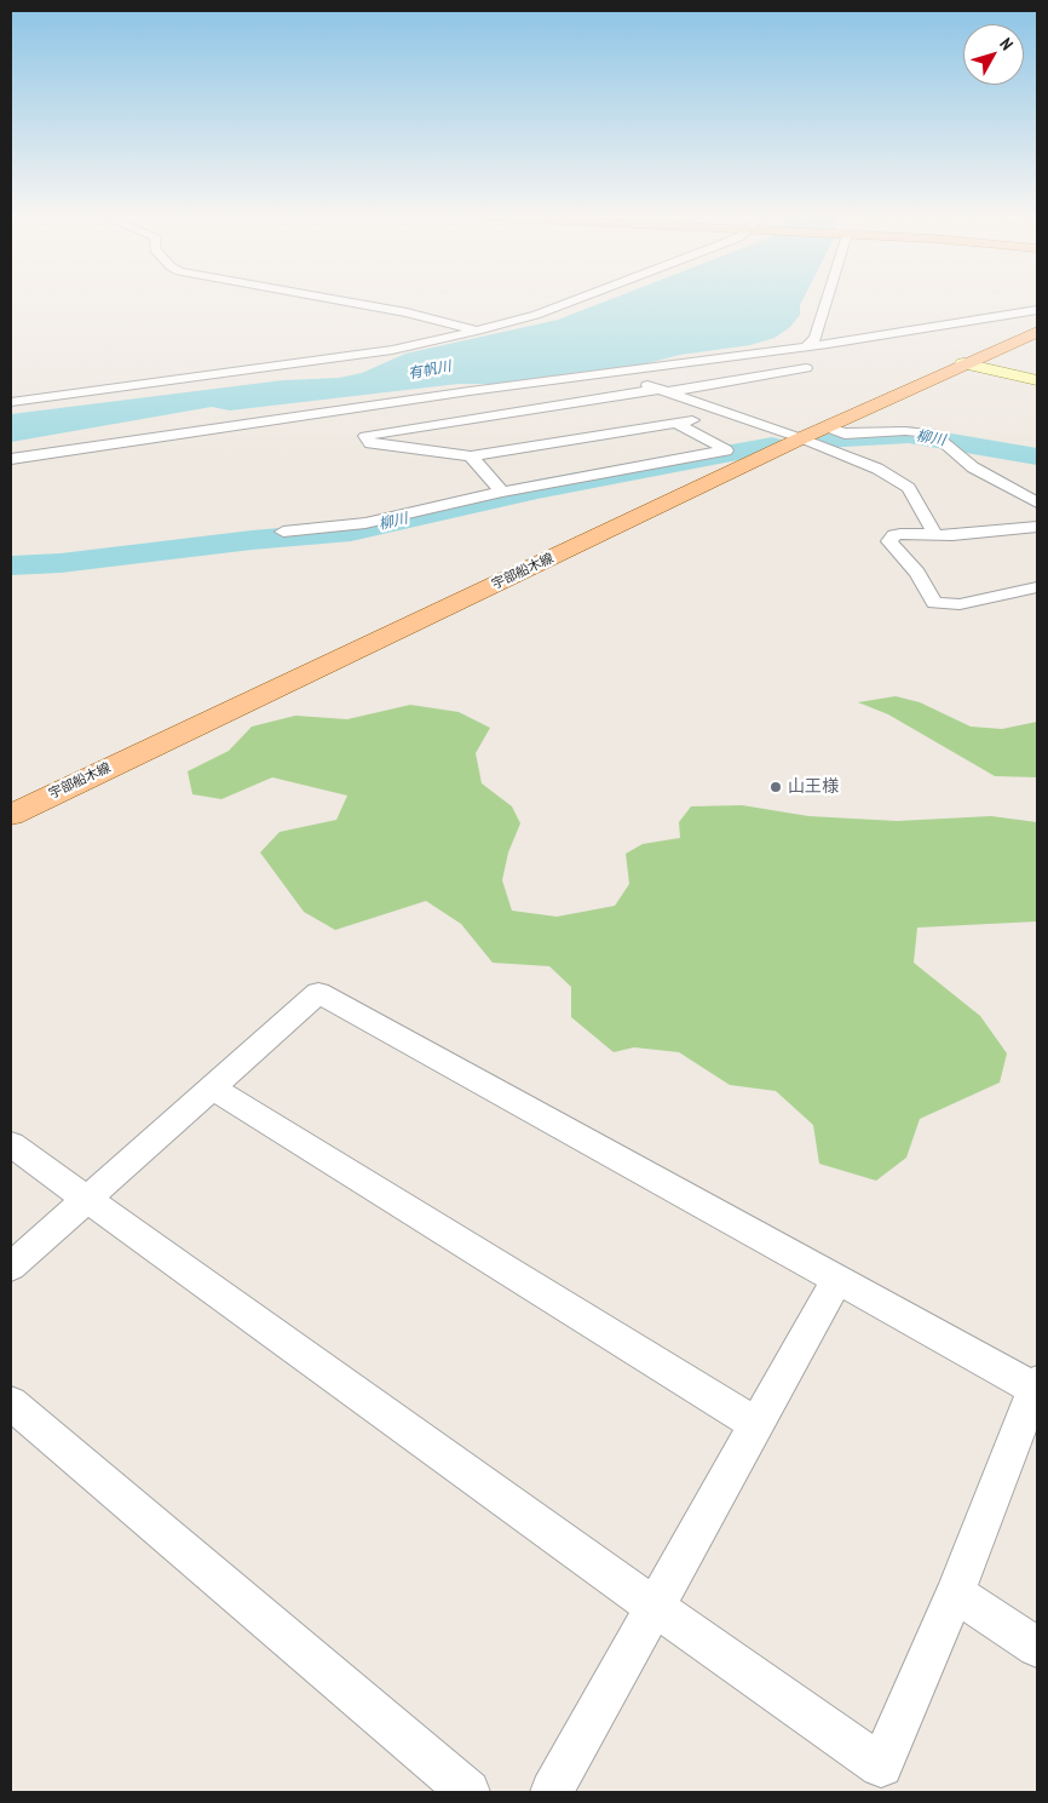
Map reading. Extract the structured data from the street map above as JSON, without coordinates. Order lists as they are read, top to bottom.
{
  "streets": {
    "main road": ["宇部船木線"]
  },
  "water": ["有帆川", "柳川"],
  "places": ["山王様"],
  "north": "top right"
}
